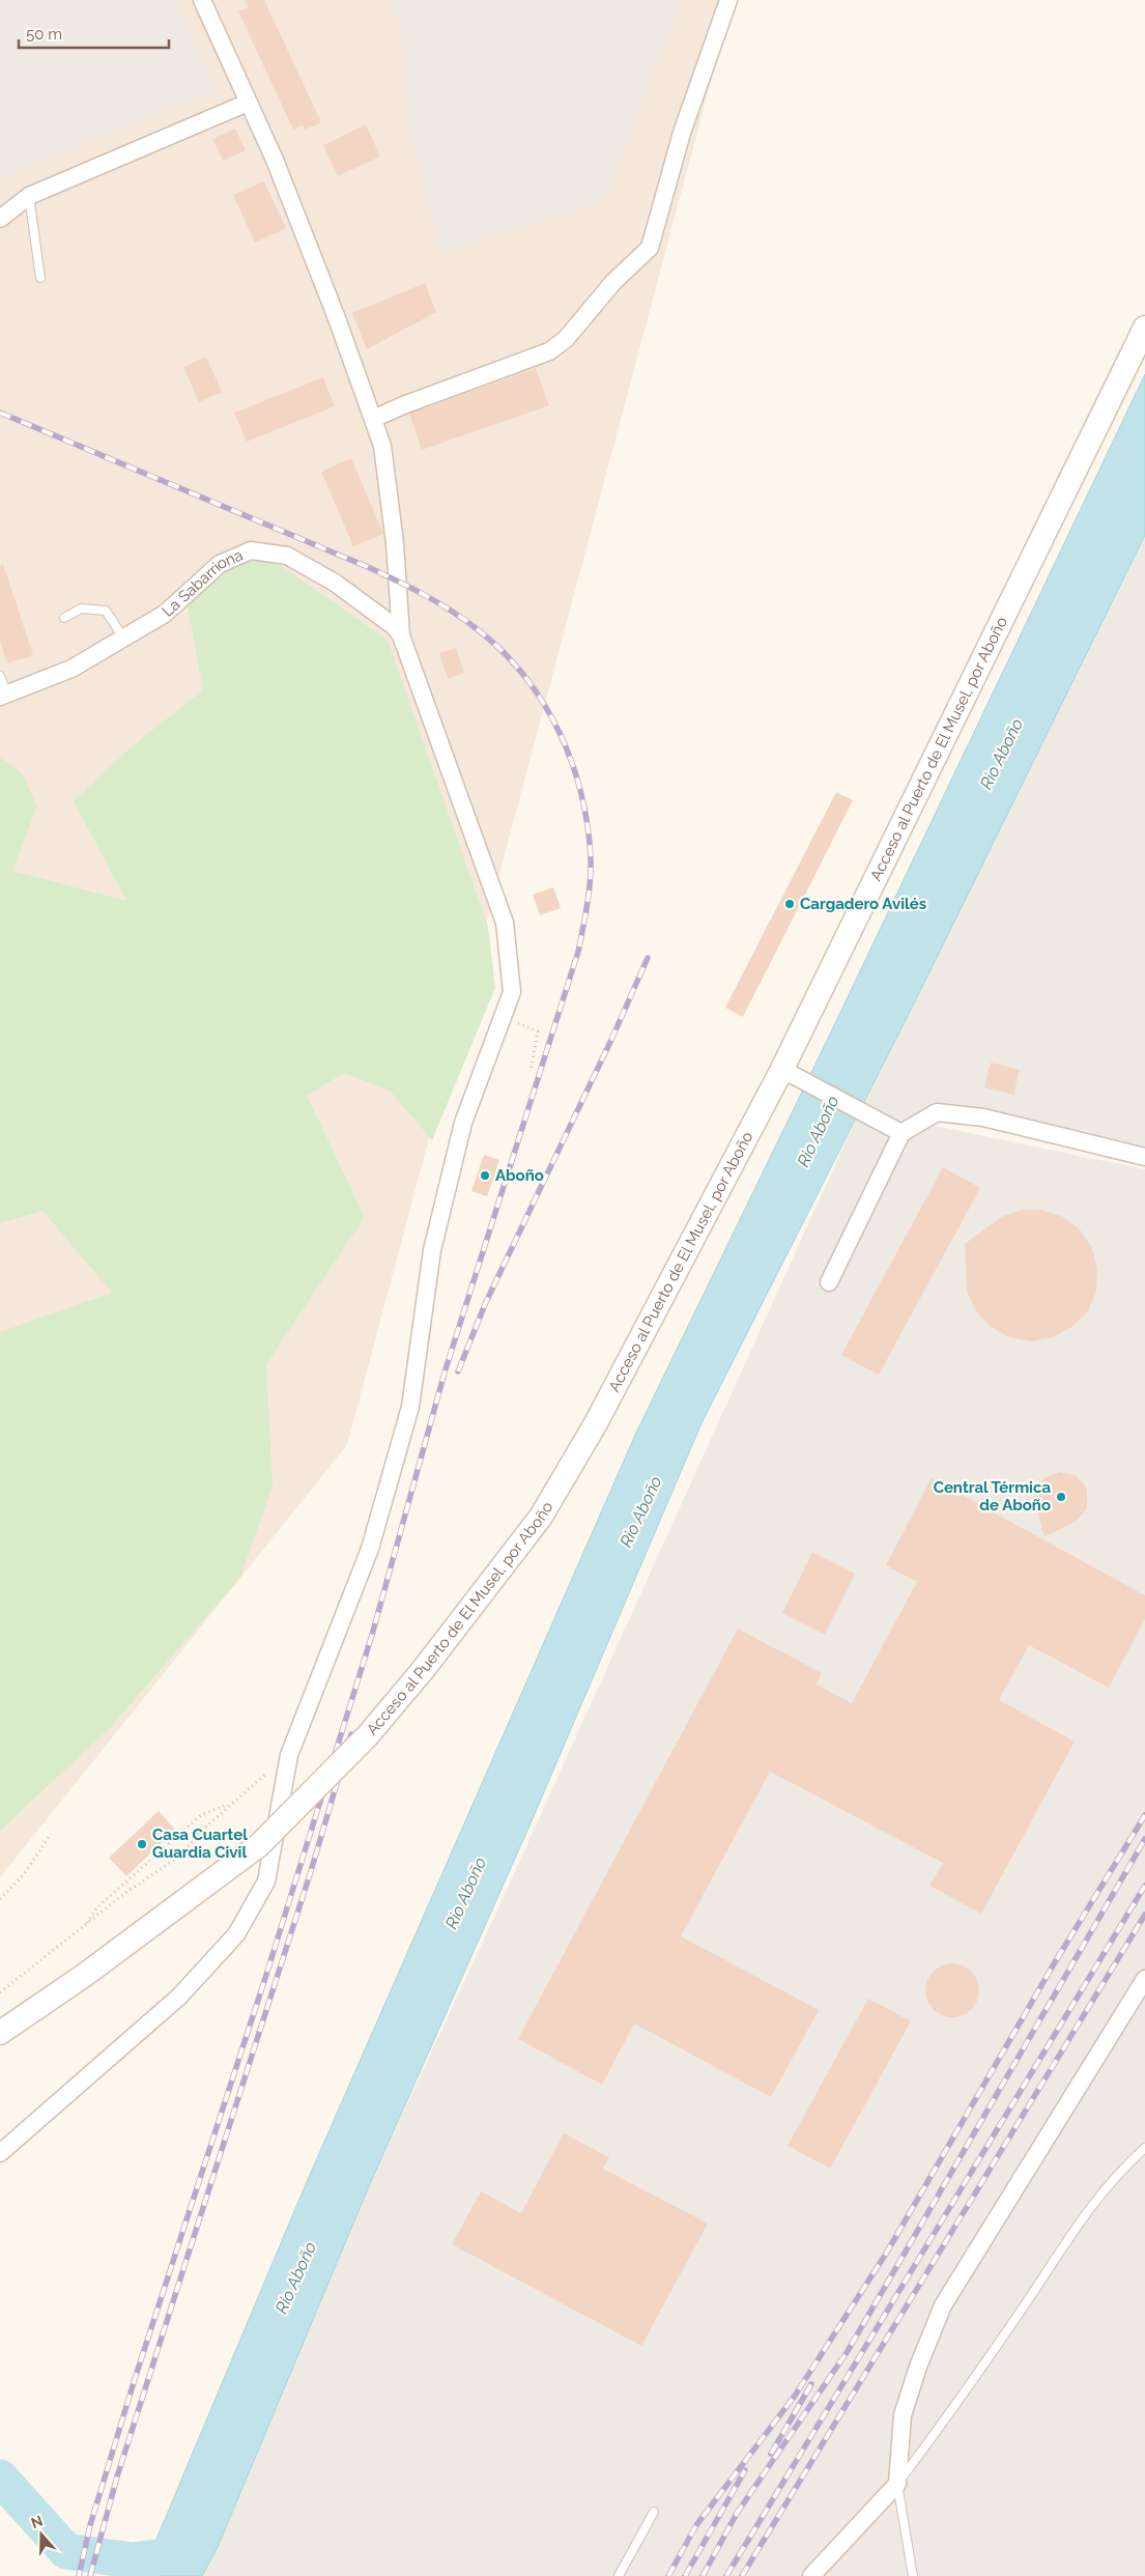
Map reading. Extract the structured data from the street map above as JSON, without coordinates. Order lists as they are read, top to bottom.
{
  "streets": {
    "street": ["La Sabarriona", "Acceso al Puerto de El Musel, por Aboño"]
  },
  "water": ["Rio Aboño"],
  "places": [
    "Cargadero Avilés",
    "Aboño",
    "Central Térmica de Aboño",
    "Casa Cuartel Guardia Civil"
  ],
  "scale_bar": "50 m",
  "north": "top"
}
